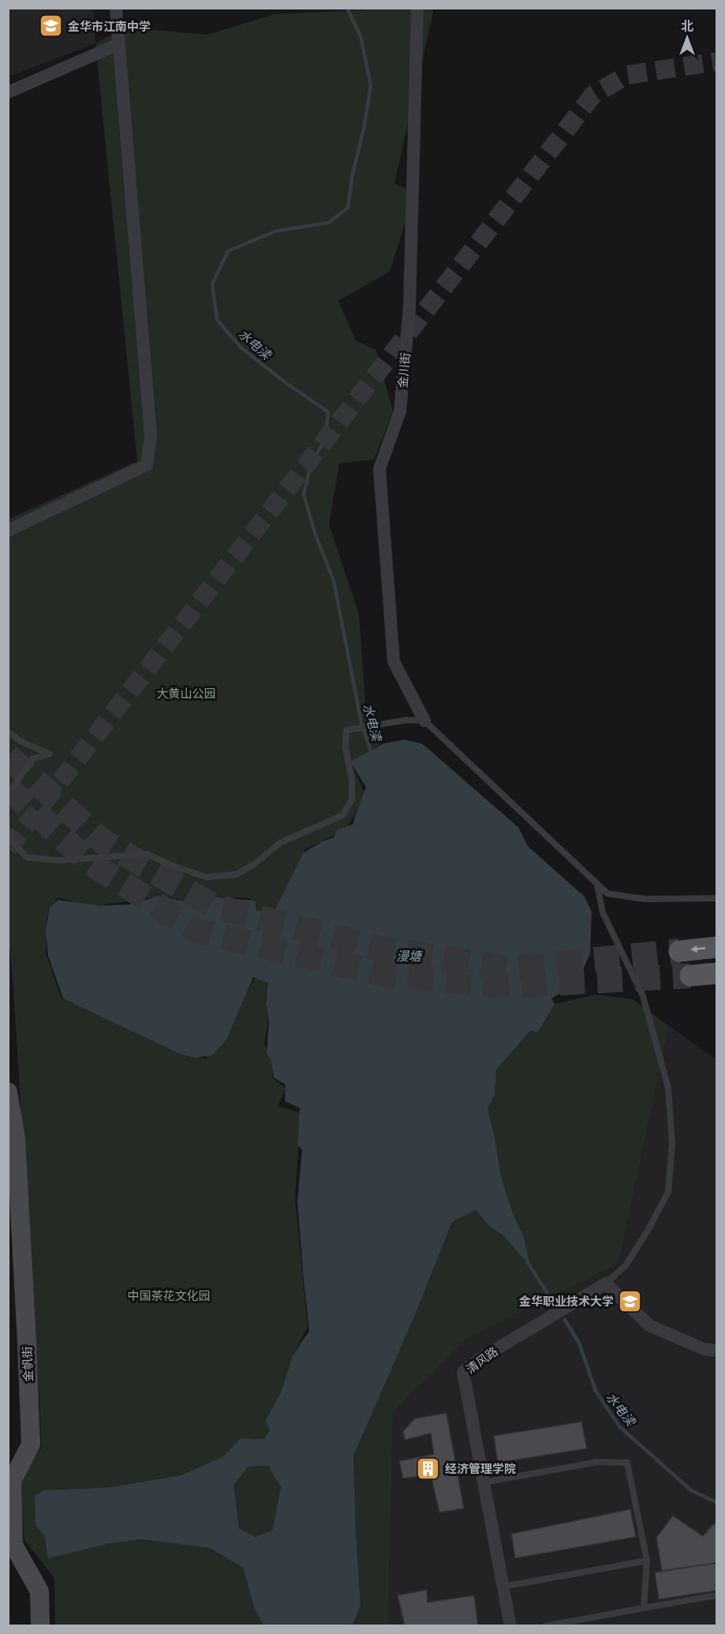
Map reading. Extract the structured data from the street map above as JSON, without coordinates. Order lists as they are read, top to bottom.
{
  "streets": {
    "street": ["金川街", "清风路", "金帆街"]
  },
  "water": ["水电渎", "漫塘"],
  "parks": ["大黄山公园", "中国茶花文化园"],
  "places": {
    "school or university": ["金华市江南中学", "金华职业技术大学"],
    "building": ["经济管理学院"]
  },
  "north": "top"
}
